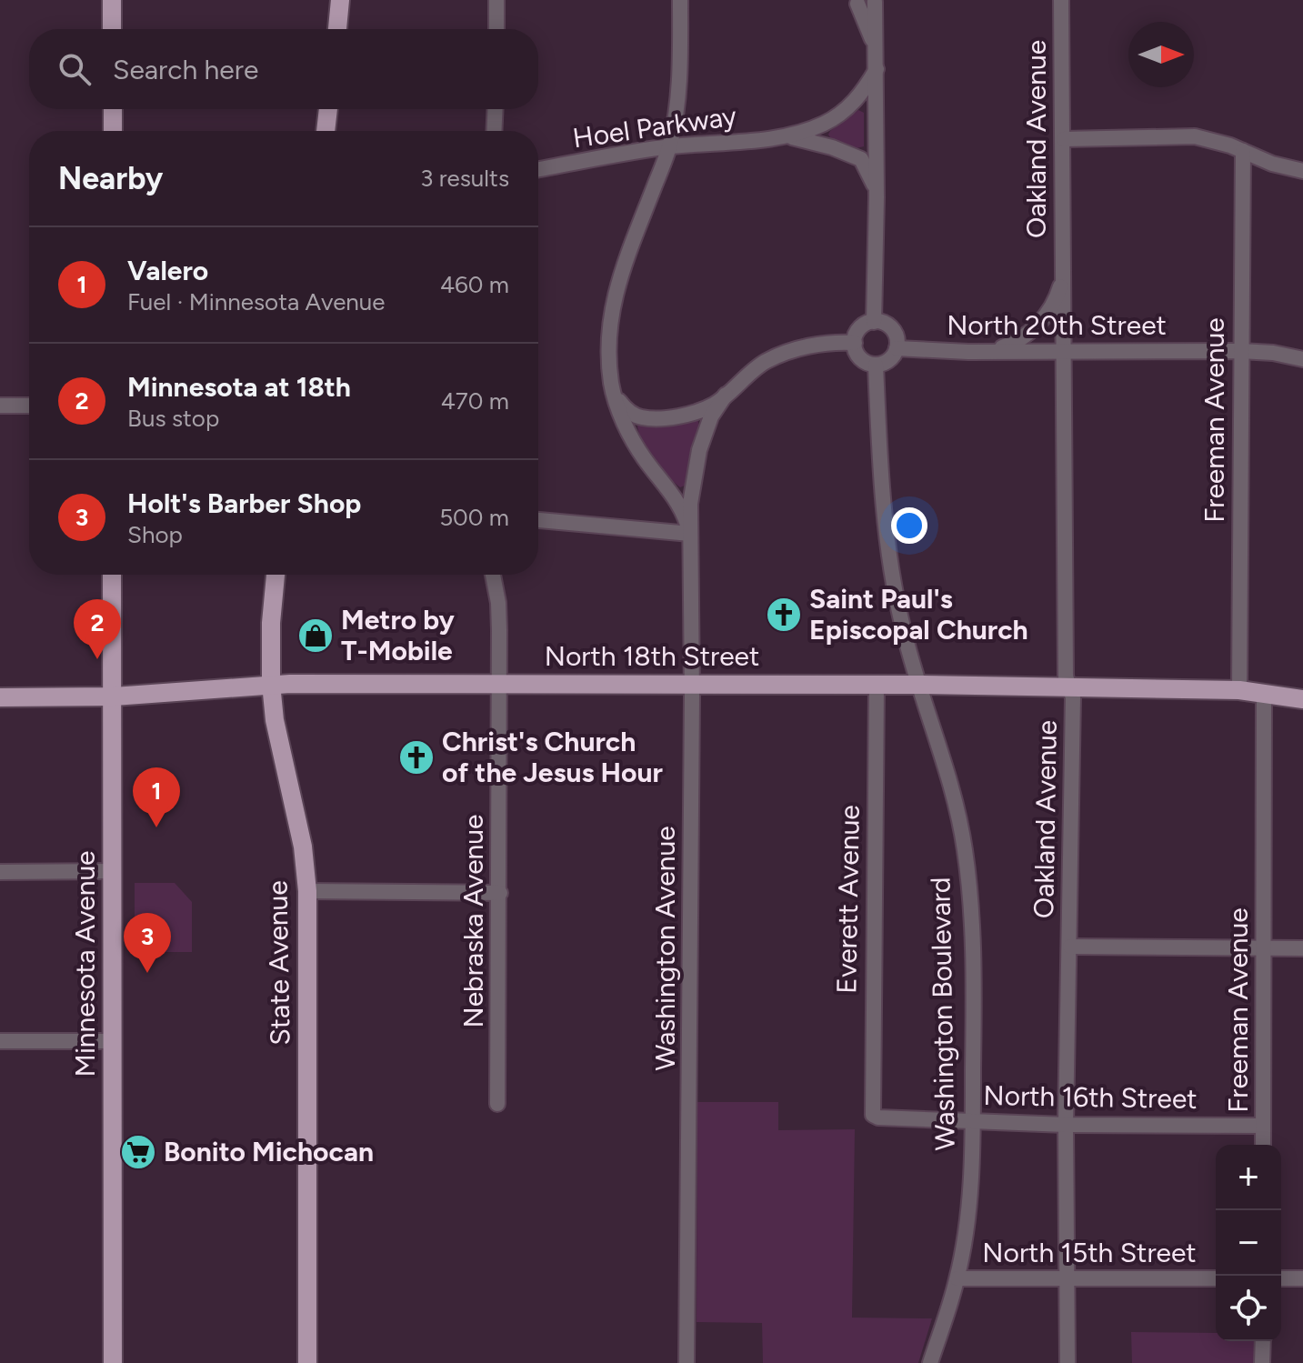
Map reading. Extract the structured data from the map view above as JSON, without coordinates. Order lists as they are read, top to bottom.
{
  "streets": {
    "main road": ["North 18th Street", "State Avenue", "Minnesota Avenue"],
    "street": [
      "Hoel Parkway",
      "Oakland Avenue",
      "North 20th Street",
      "Freeman Avenue",
      "Everett Avenue",
      "Nebraska Avenue",
      "Washington Avenue",
      "Washington Boulevard",
      "North 16th Street",
      "North 15th Street"
    ]
  },
  "crossings": [
    ["Hoel Parkway", "Washington Avenue"],
    ["Oakland Avenue", "North 20th Street"],
    ["Oakland Avenue", "North 18th Street"],
    ["Oakland Avenue", "North 16th Street"],
    ["Oakland Avenue", "North 15th Street"],
    ["North 20th Street", "Freeman Avenue"],
    ["North 20th Street", "Washington Boulevard"],
    ["Freeman Avenue", "North 18th Street"],
    ["Freeman Avenue", "North 16th Street"],
    ["North 18th Street", "Everett Avenue"],
    ["North 18th Street", "Nebraska Avenue"],
    ["North 18th Street", "Washington Avenue"],
    ["North 18th Street", "State Avenue"],
    ["North 18th Street", "Minnesota Avenue"],
    ["North 18th Street", "Washington Boulevard"],
    ["Everett Avenue", "North 16th Street"],
    ["Washington Boulevard", "North 16th Street"],
    ["Washington Boulevard", "North 15th Street"]
  ],
  "places": {
    "church": ["Saint Paul's Episcopal Church", "Christ's Church of the Jesus Hour"],
    "shop": ["Metro by T-Mobile"],
    "supermarket": ["Bonito Michocan"]
  },
  "north": "right",
  "page": {
    "search": "Search here",
    "heading": ["Nearby", "3 results"],
    "list": [
      {
        "mark": "1",
        "name": "Valero",
        "note": "Fuel · Minnesota Avenue",
        "value": "460 m"
      },
      {
        "mark": "2",
        "name": "Minnesota at 18th",
        "note": "Bus stop",
        "value": "470 m"
      },
      {
        "mark": "3",
        "name": "Holt's Barber Shop",
        "note": "Shop",
        "value": "500 m"
      }
    ],
    "pins": ["2", "1", "3"],
    "map_buttons": ["+", "−"]
  }
}
